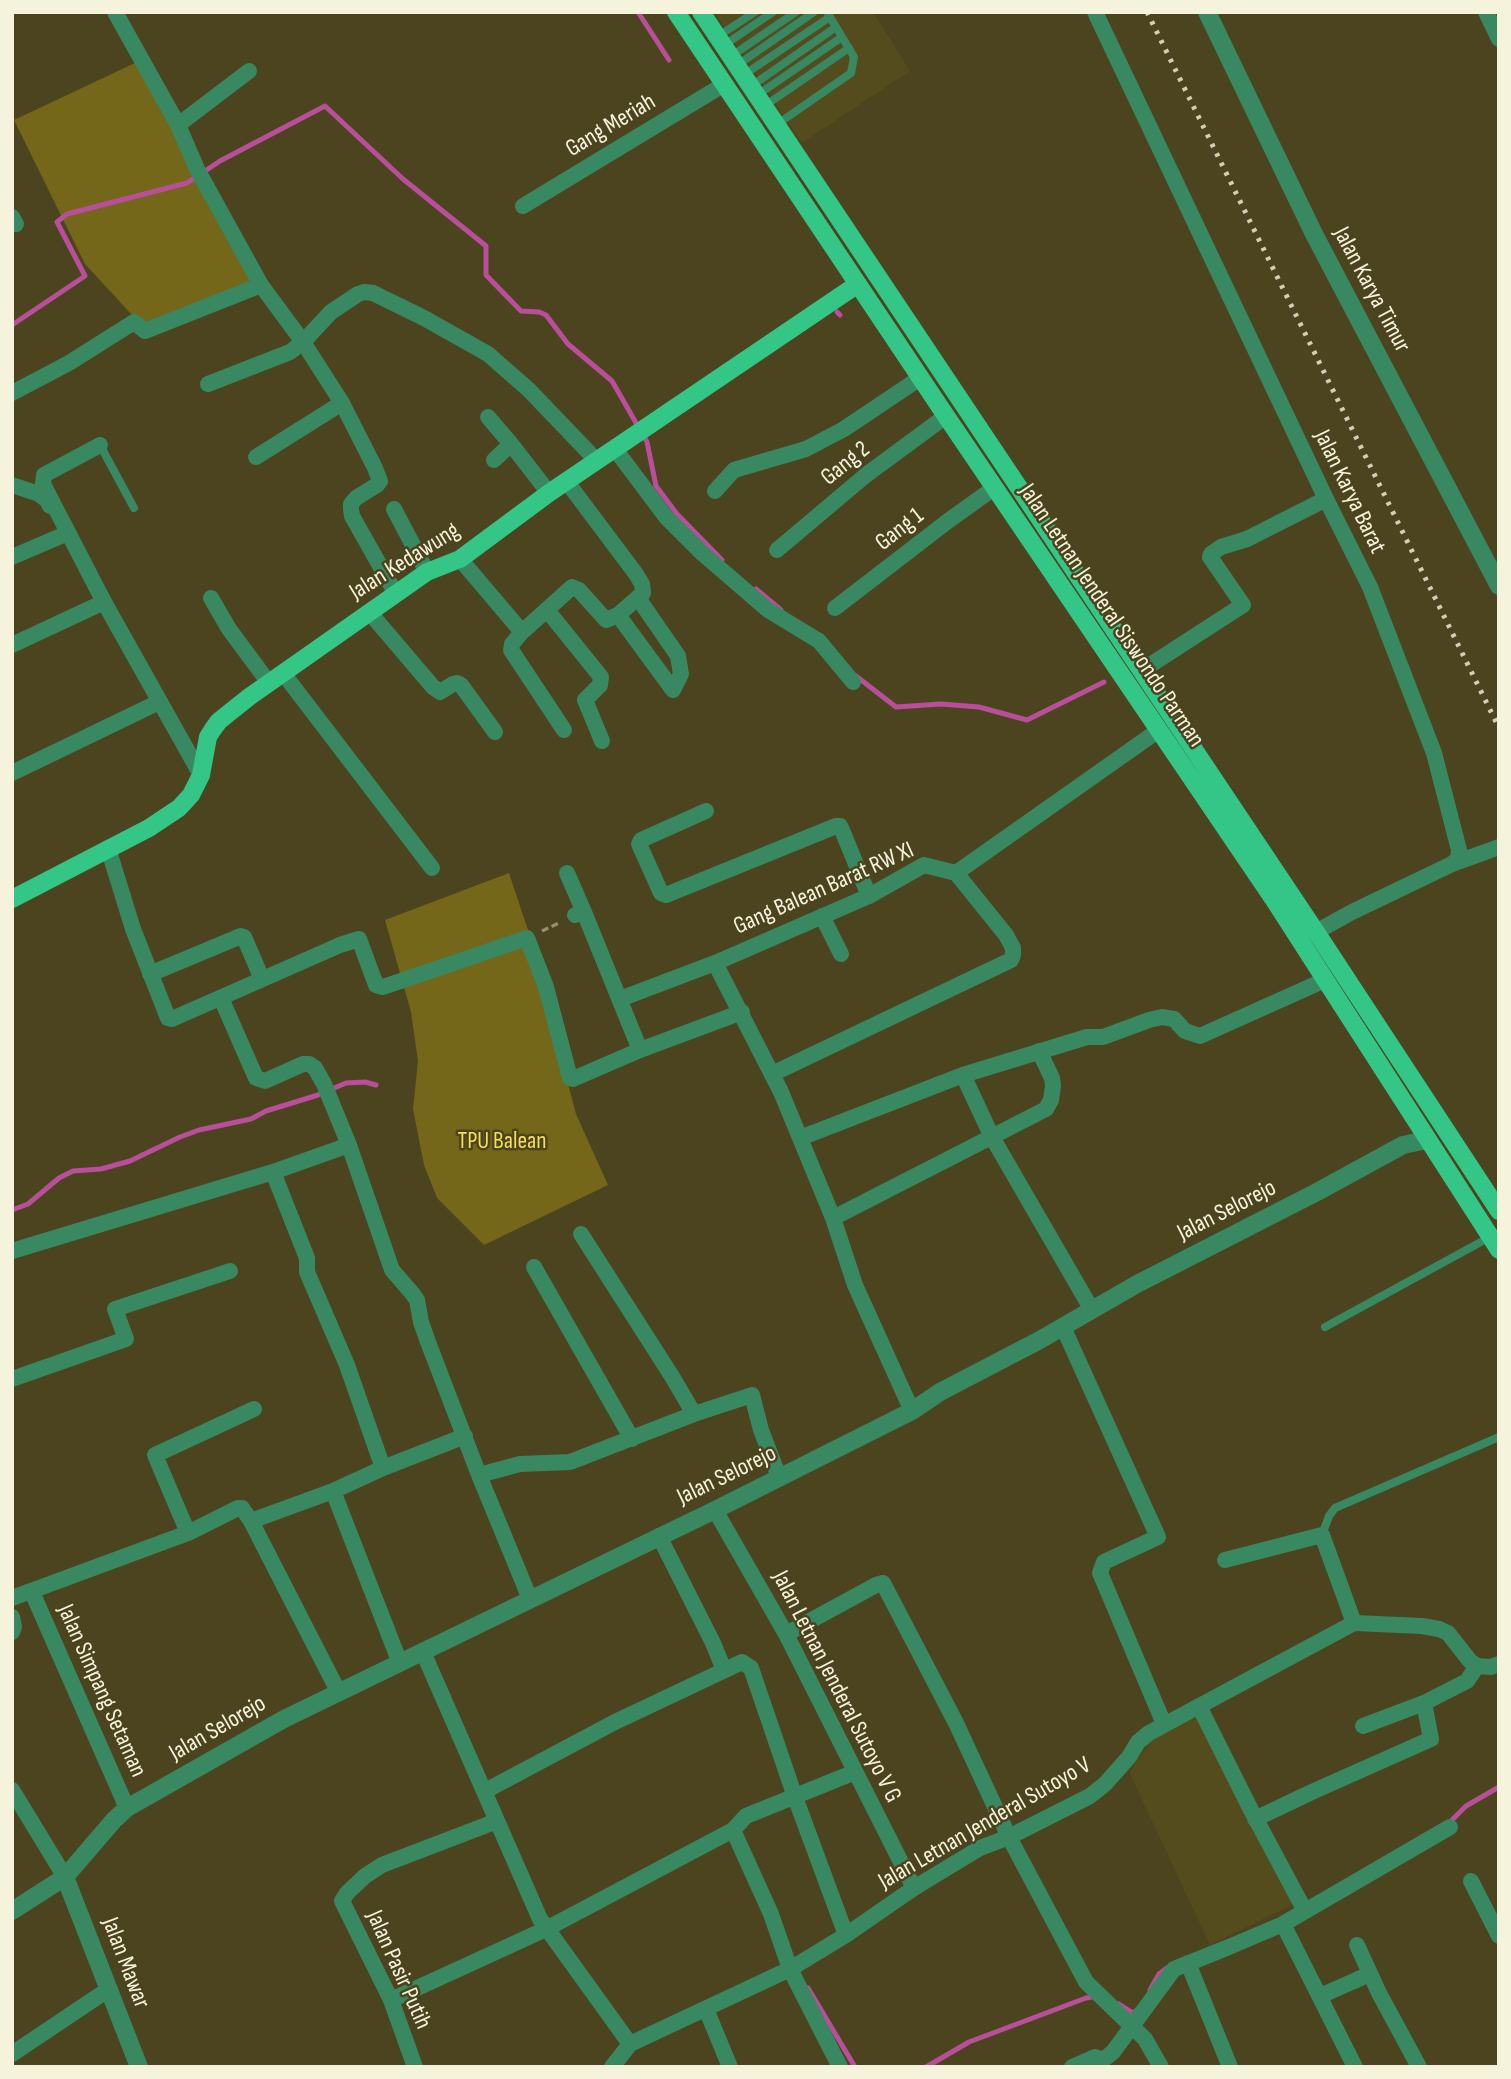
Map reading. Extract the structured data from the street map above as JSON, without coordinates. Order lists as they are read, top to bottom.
{
  "streets": {
    "main road": ["Jalan Kedawung", "Jalan Letnan Jenderal Siswondo Parman"],
    "street": [
      "Gang Meriah",
      "Jalan Karya Timur",
      "Gang 2",
      "Jalan Karya Barat",
      "Gang 1",
      "Gang Balean Barat RW XI",
      "Jalan Selorejo",
      "Jalan Letnan Jenderal Sutoyo V G",
      "Jalan Simpang Setaman",
      "Jalan Letnan Jenderal Sutoyo V",
      "Jalan Mawar",
      "Jalan Pasir Putih"
    ]
  },
  "crossings": [
    ["Gang Meriah", "Jalan Letnan Jenderal Siswondo Parman"],
    ["Gang 2", "Jalan Letnan Jenderal Siswondo Parman"],
    ["Gang 1", "Jalan Letnan Jenderal Siswondo Parman"],
    ["Jalan Kedawung", "Jalan Letnan Jenderal Siswondo Parman"],
    ["Jalan Letnan Jenderal Siswondo Parman", "Jalan Selorejo"],
    ["Jalan Selorejo", "Jalan Letnan Jenderal Sutoyo V G"],
    ["Jalan Selorejo", "Jalan Simpang Setaman"],
    ["Jalan Selorejo", "Jalan Mawar"],
    ["Jalan Letnan Jenderal Sutoyo V G", "Jalan Letnan Jenderal Sutoyo V"]
  ],
  "parks": ["TPU Balean"]
}
